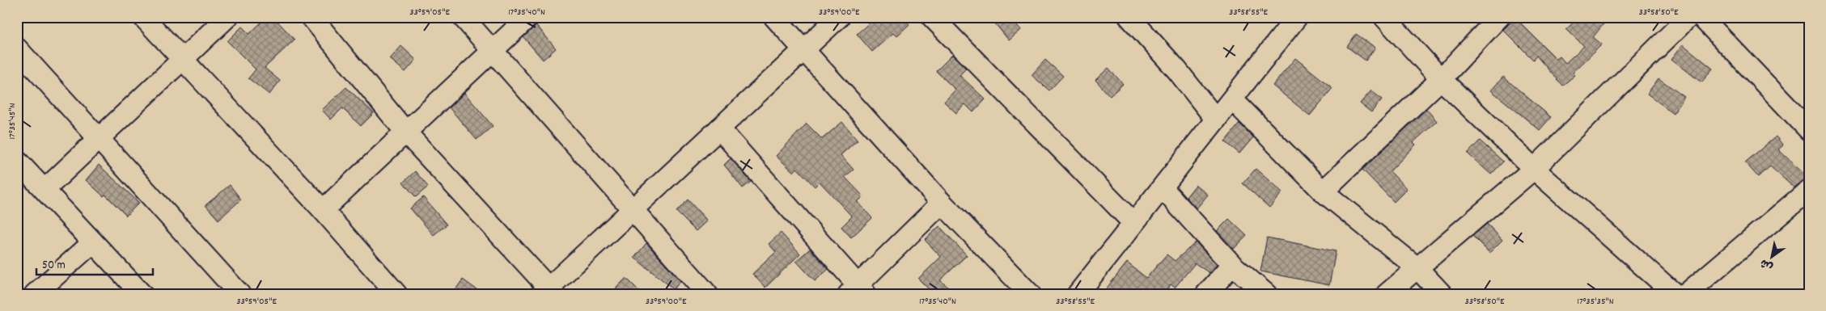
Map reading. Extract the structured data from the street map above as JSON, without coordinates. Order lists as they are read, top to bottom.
{
  "scale_bar": "50 m",
  "north": "bottom left",
  "coordinates": [
    "33°59'05\"E",
    "17°35'40\"N",
    "33°59'00\"E",
    "33°58'55\"E",
    "33°58'50\"E",
    "17°35'45\"N",
    "17°35'35\"N"
  ]
}
